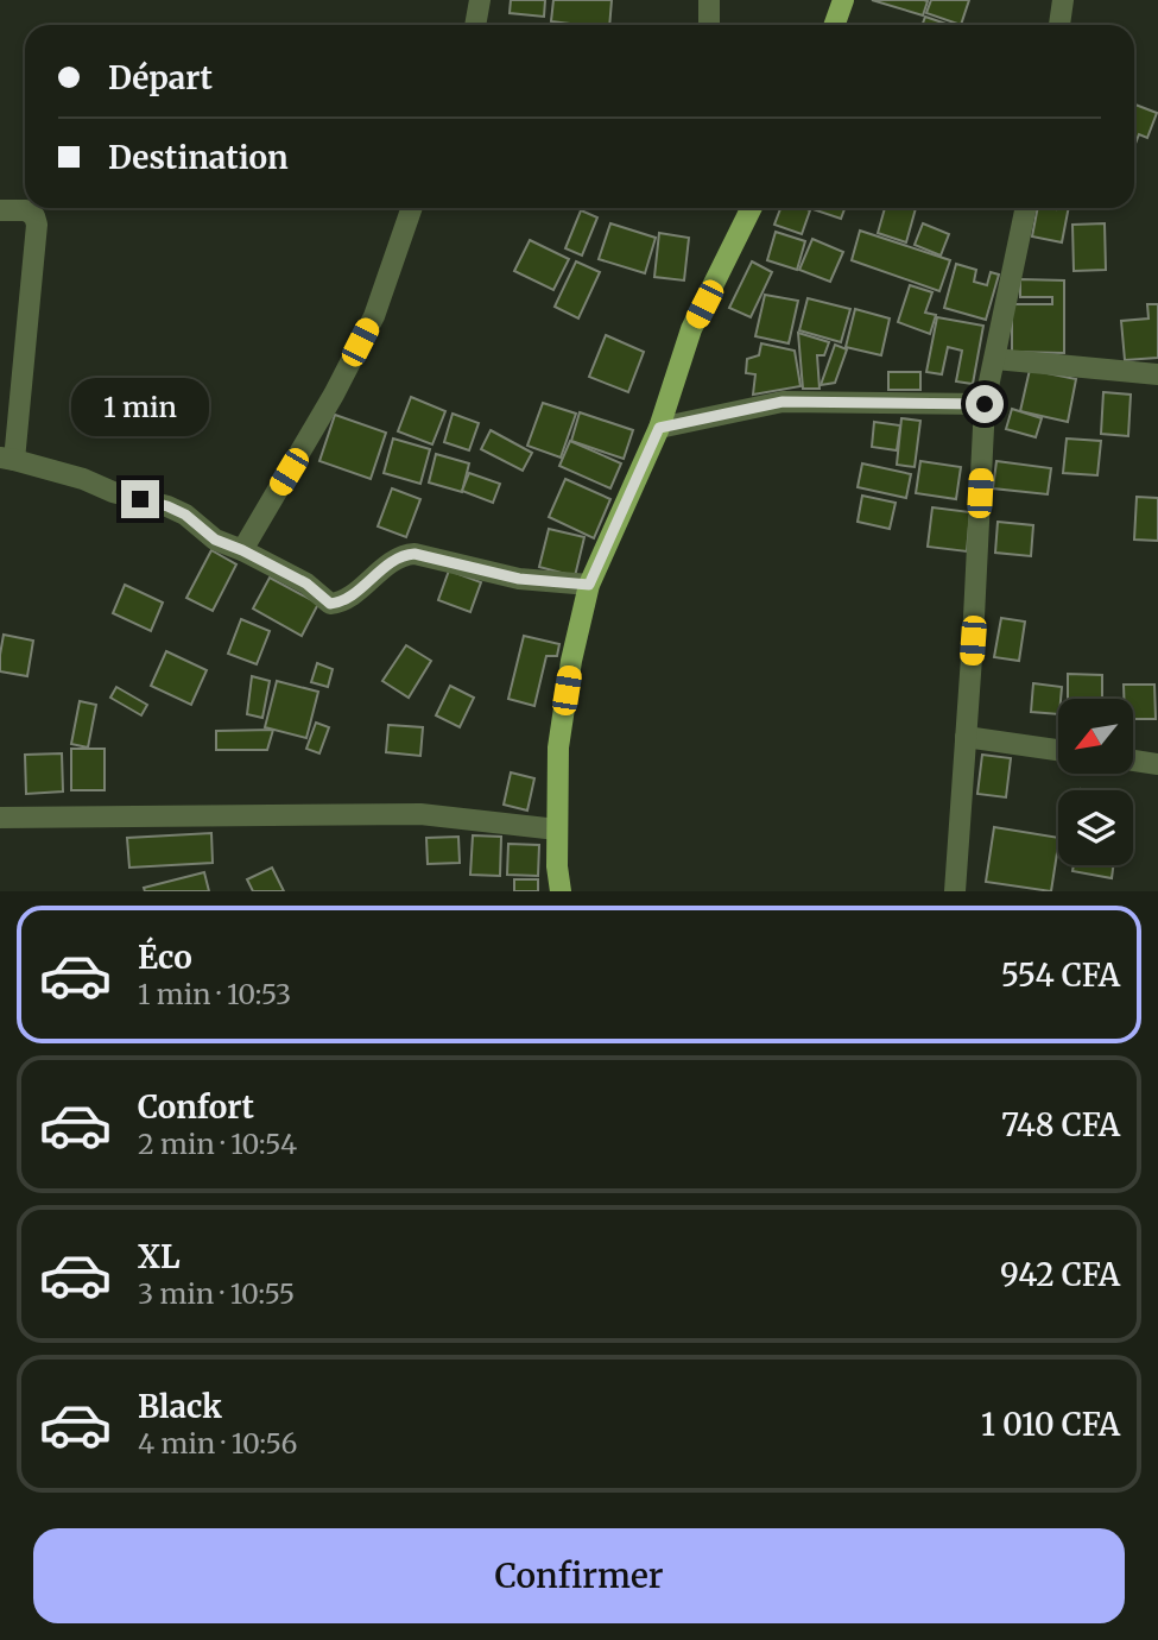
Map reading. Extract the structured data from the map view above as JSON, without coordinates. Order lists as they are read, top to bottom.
{
  "north": "bottom left",
  "page": {
    "banner": ["Départ", "Destination"],
    "bubble": "1 min",
    "list": [
      {
        "name": "Éco",
        "note": "1 min · 10:53",
        "value": "554 CFA"
      },
      {
        "name": "Confort",
        "note": "2 min · 10:54",
        "value": "748 CFA"
      },
      {
        "name": "XL",
        "note": "3 min · 10:55",
        "value": "942 CFA"
      },
      {
        "name": "Black",
        "note": "4 min · 10:56",
        "value": "1 010 CFA"
      }
    ],
    "buttons": "Confirmer"
  }
}
